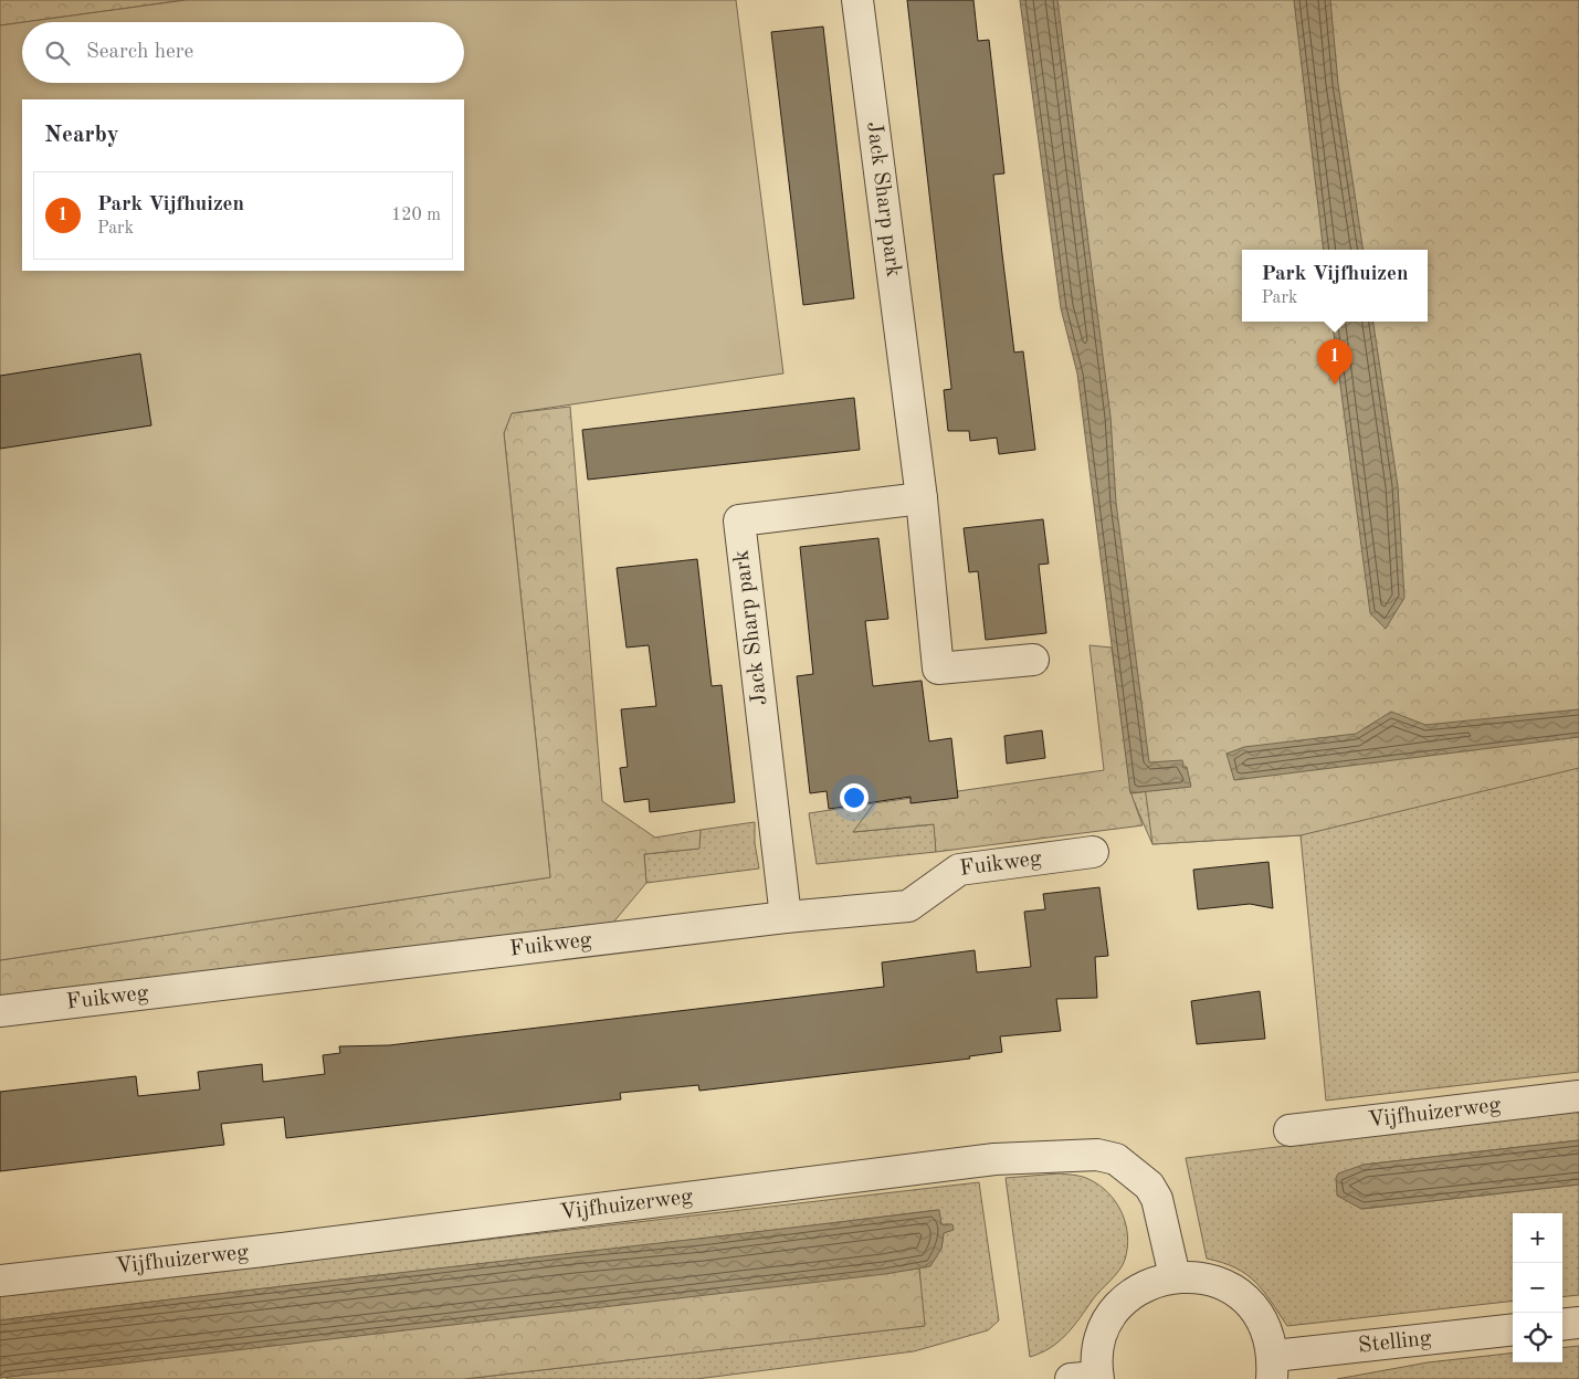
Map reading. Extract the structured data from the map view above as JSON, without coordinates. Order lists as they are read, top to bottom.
{
  "streets": {
    "street": [
      "Jack Sharp park",
      "Fuikweg",
      "Vijfhuizerweg",
      "Stelling"
    ]
  },
  "crossings": [
    ["Jack Sharp park", "Fuikweg"]
  ],
  "page": {
    "search": "Search here",
    "heading": "Nearby",
    "list": [
      {
        "mark": "1",
        "name": "Park Vijfhuizen",
        "note": "Park",
        "value": "120 m"
      }
    ],
    "popup": ["Park Vijfhuizen", "Park"],
    "pins": "1",
    "map_buttons": ["+", "−"]
  }
}
